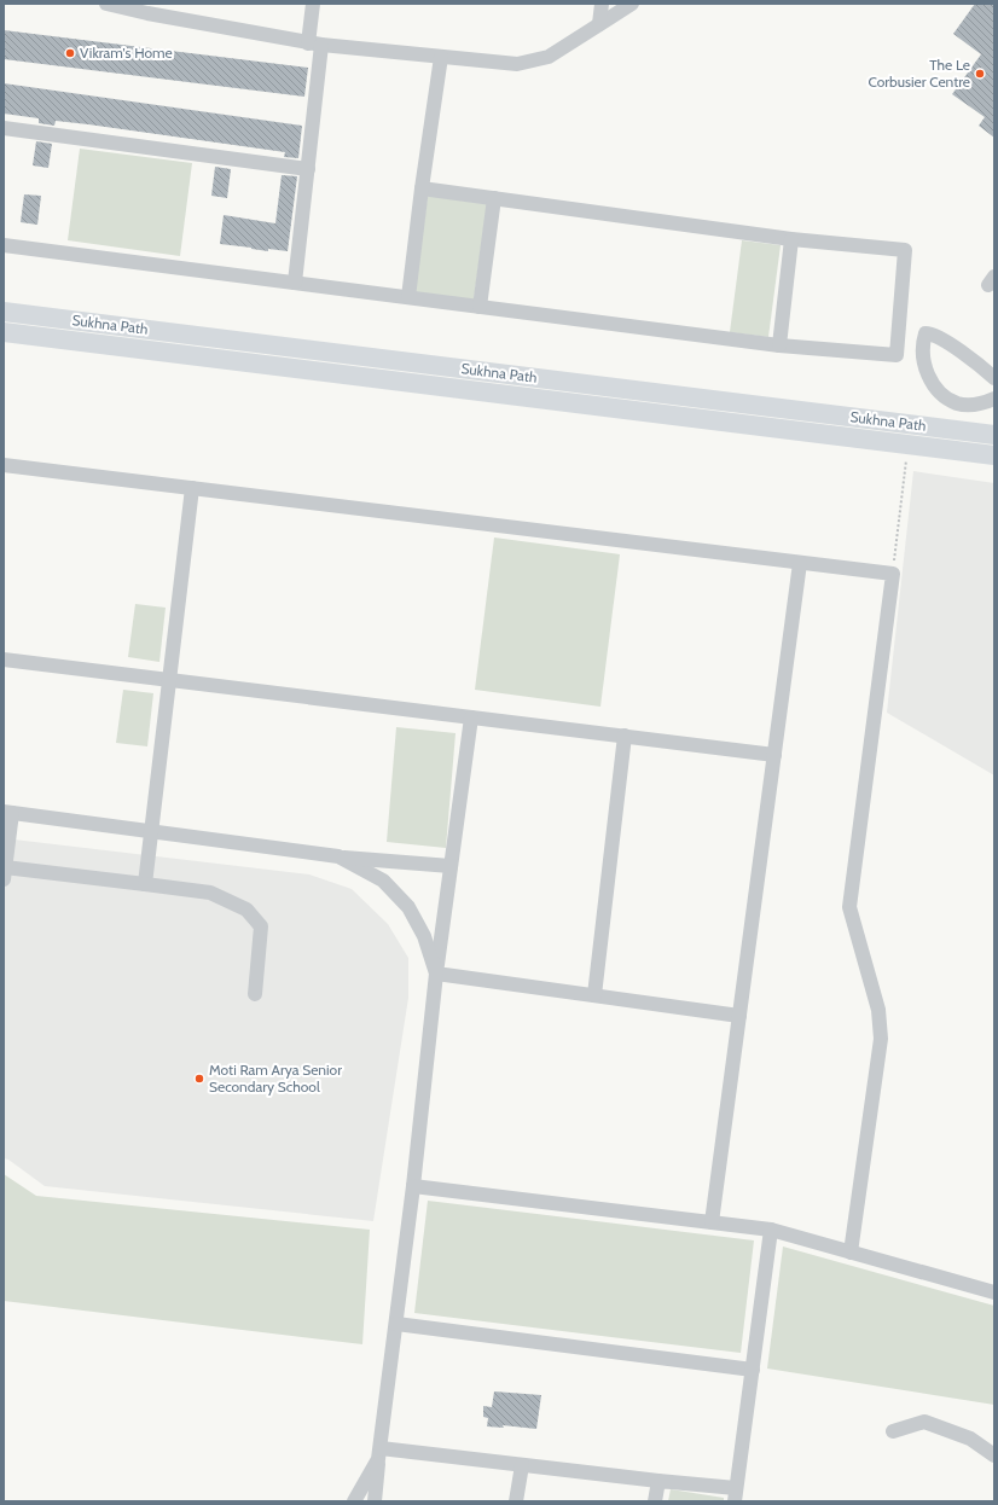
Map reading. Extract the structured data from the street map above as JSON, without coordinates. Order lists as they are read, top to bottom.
{
  "streets": {
    "main road": ["Sukhna Path"]
  },
  "places": ["Vikram's Home", "The Le Corbusier Centre", "Moti Ram Arya Senior Secondary School"]
}
